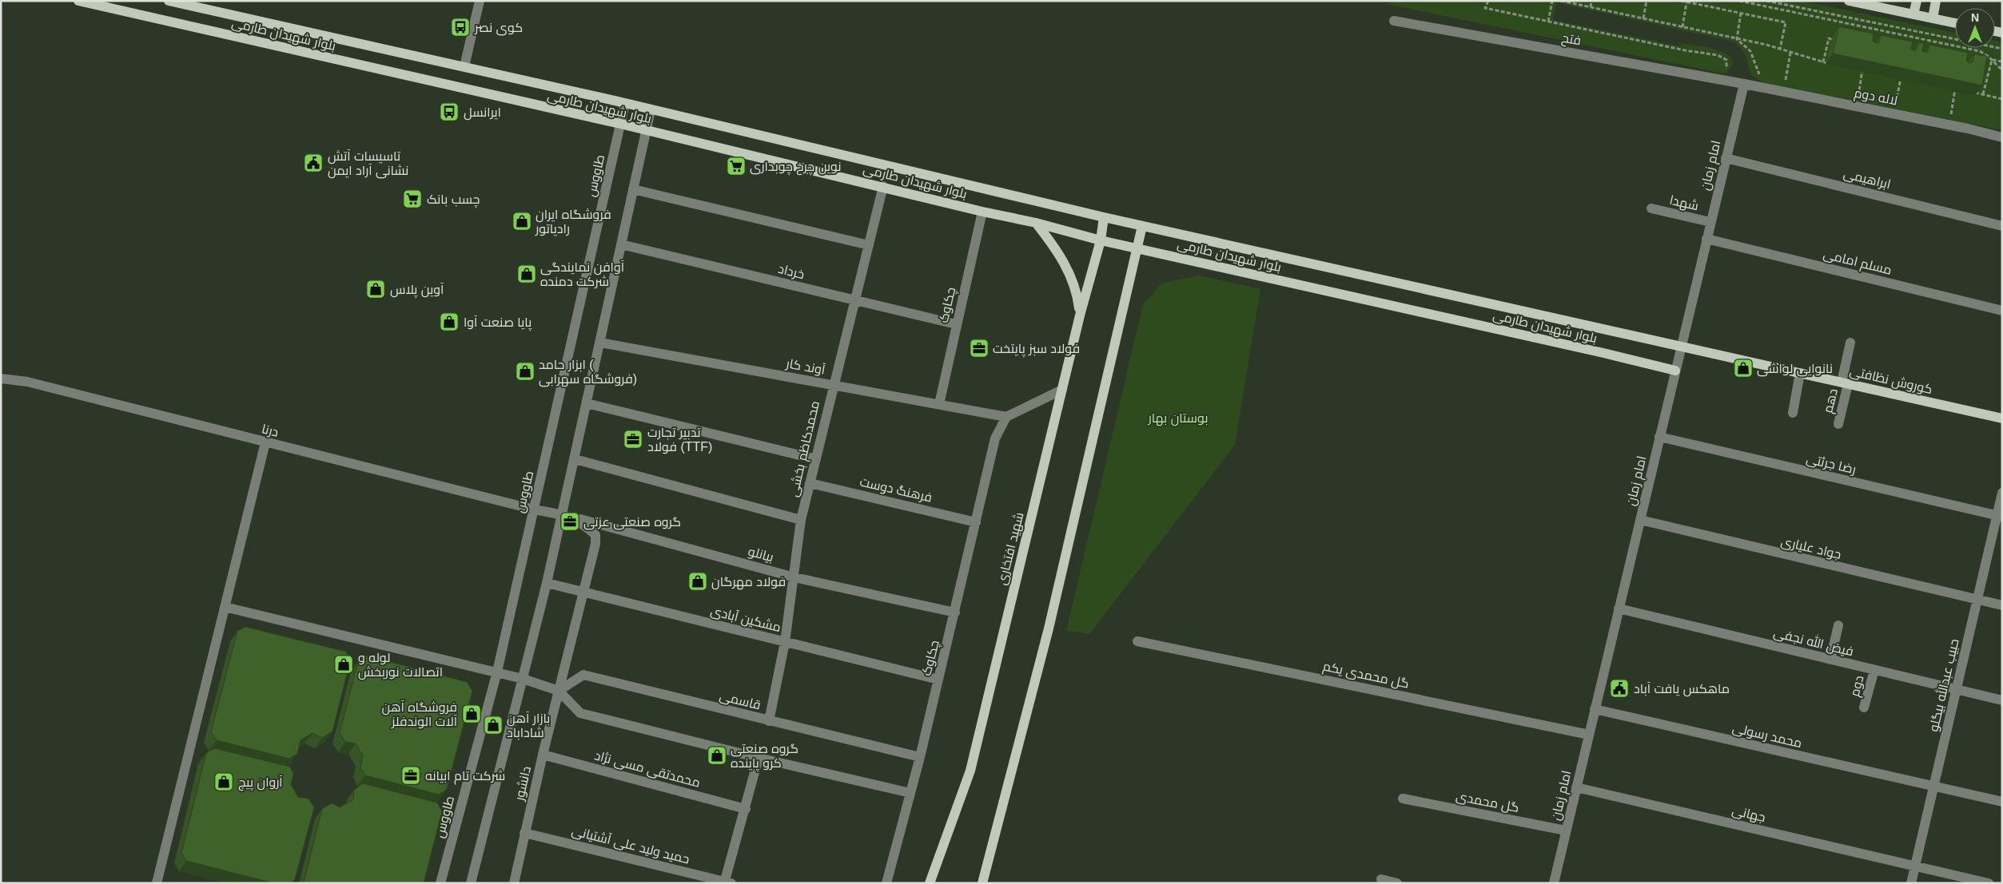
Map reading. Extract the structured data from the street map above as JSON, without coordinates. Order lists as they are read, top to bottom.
{
  "streets": {
    "main road": ["بلوار شهیدان طارمی", "کوروش نظافتی", "شهید افتخاری"],
    "street": [
      "فتح",
      "لاله دوم",
      "امام زمان",
      "طاووس",
      "ابراهیمی",
      "شهدا",
      "مسلم امامی",
      "خرداد",
      "چکاوک",
      "آوند کار",
      "دهم",
      "درنا",
      "محمدکاظم بخشی",
      "رضا جرئتی",
      "فرهنگ دوست",
      "جواد علیاری",
      "بیانلو",
      "مشکین آبادی",
      "فیض الله نجفی",
      "گل محمدی یکم",
      "حبیب عبدالله بیگلو",
      "دوم",
      "قاسمی",
      "محمد رسولی",
      "محمدتقی مسی نژاد",
      "دانشور",
      "گل محمدی",
      "جهانی",
      "حمید ولید علی آشتیانی"
    ]
  },
  "crossings": [
    ["بلوار شهیدان طارمی", "امام زمان"],
    ["بلوار شهیدان طارمی", "طاووس"],
    ["بلوار شهیدان طارمی", "چکاوک"],
    ["بلوار شهیدان طارمی", "کوروش نظافتی"],
    ["بلوار شهیدان طارمی", "محمدکاظم بخشی"],
    ["بلوار شهیدان طارمی", "شهید افتخاری"],
    ["فتح", "لاله دوم"],
    ["فتح", "امام زمان"],
    ["لاله دوم", "امام زمان"],
    ["امام زمان", "ابراهیمی"],
    ["امام زمان", "شهدا"],
    ["امام زمان", "مسلم امامی"],
    ["امام زمان", "کوروش نظافتی"],
    ["امام زمان", "رضا جرئتی"],
    ["امام زمان", "جواد علیاری"],
    ["امام زمان", "فیض الله نجفی"],
    ["امام زمان", "گل محمدی یکم"],
    ["امام زمان", "محمد رسولی"],
    ["امام زمان", "گل محمدی"],
    ["امام زمان", "جهانی"],
    ["طاووس", "درنا"],
    ["خرداد", "چکاوک"],
    ["خرداد", "محمدکاظم بخشی"],
    ["چکاوک", "آوند کار"],
    ["چکاوک", "فرهنگ دوست"],
    ["چکاوک", "بیانلو"],
    ["چکاوک", "مشکین آبادی"],
    ["چکاوک", "قاسمی"],
    ["آوند کار", "محمدکاظم بخشی"],
    ["کوروش نظافتی", "دهم"],
    ["درنا", "بیانلو"],
    ["درنا", "دانشور"],
    ["محمدکاظم بخشی", "فرهنگ دوست"],
    ["محمدکاظم بخشی", "بیانلو"],
    ["محمدکاظم بخشی", "مشکین آبادی"],
    ["محمدکاظم بخشی", "قاسمی"],
    ["رضا جرئتی", "حبیب عبدالله بیگلو"],
    ["جواد علیاری", "حبیب عبدالله بیگلو"],
    ["بیانلو", "دانشور"],
    ["مشکین آبادی", "دانشور"],
    ["فیض الله نجفی", "حبیب عبدالله بیگلو"],
    ["فیض الله نجفی", "دوم"],
    ["حبیب عبدالله بیگلو", "محمد رسولی"],
    ["حبیب عبدالله بیگلو", "جهانی"],
    ["قاسمی", "دانشور"],
    ["محمدتقی مسی نژاد", "دانشور"],
    ["دانشور", "حمید ولید علی آشتیانی"]
  ],
  "parks": ["بوستان بهار"],
  "places": {
    "bus stop": ["کوی نصر", "ایرانسل"],
    "public building": ["تاسیسات آتش نشانی آراد ایمن", "ماهکس یافت آباد"],
    "supermarket": ["نوین چرخ چوبداری", "چسب بانک"],
    "shop": [
      "فروشگاه ایران رادیاتور",
      "آوافن نمایندگی شرکت دمنده",
      "آوین پلاس",
      "پایا صنعت آوا",
      "نانوایی لواشی",
      "ابزار حامد ( فروشگاه سهرابی)",
      "فولاد مهرگان",
      "لوله و اتصالات نوربخش",
      "فروشگاه آهن آلات الوندفلز",
      "بازار آهن شاداباد",
      "گروه صنعتی کرو پاینده",
      "آروان پیچ"
    ],
    "office": [
      "فولاد سبز پایتخت",
      "تدبیر تجارت فولاد (TTF)",
      "گروه صنعتی عزتی",
      "شرکت تام ابیانه"
    ]
  },
  "north": "top"
}
